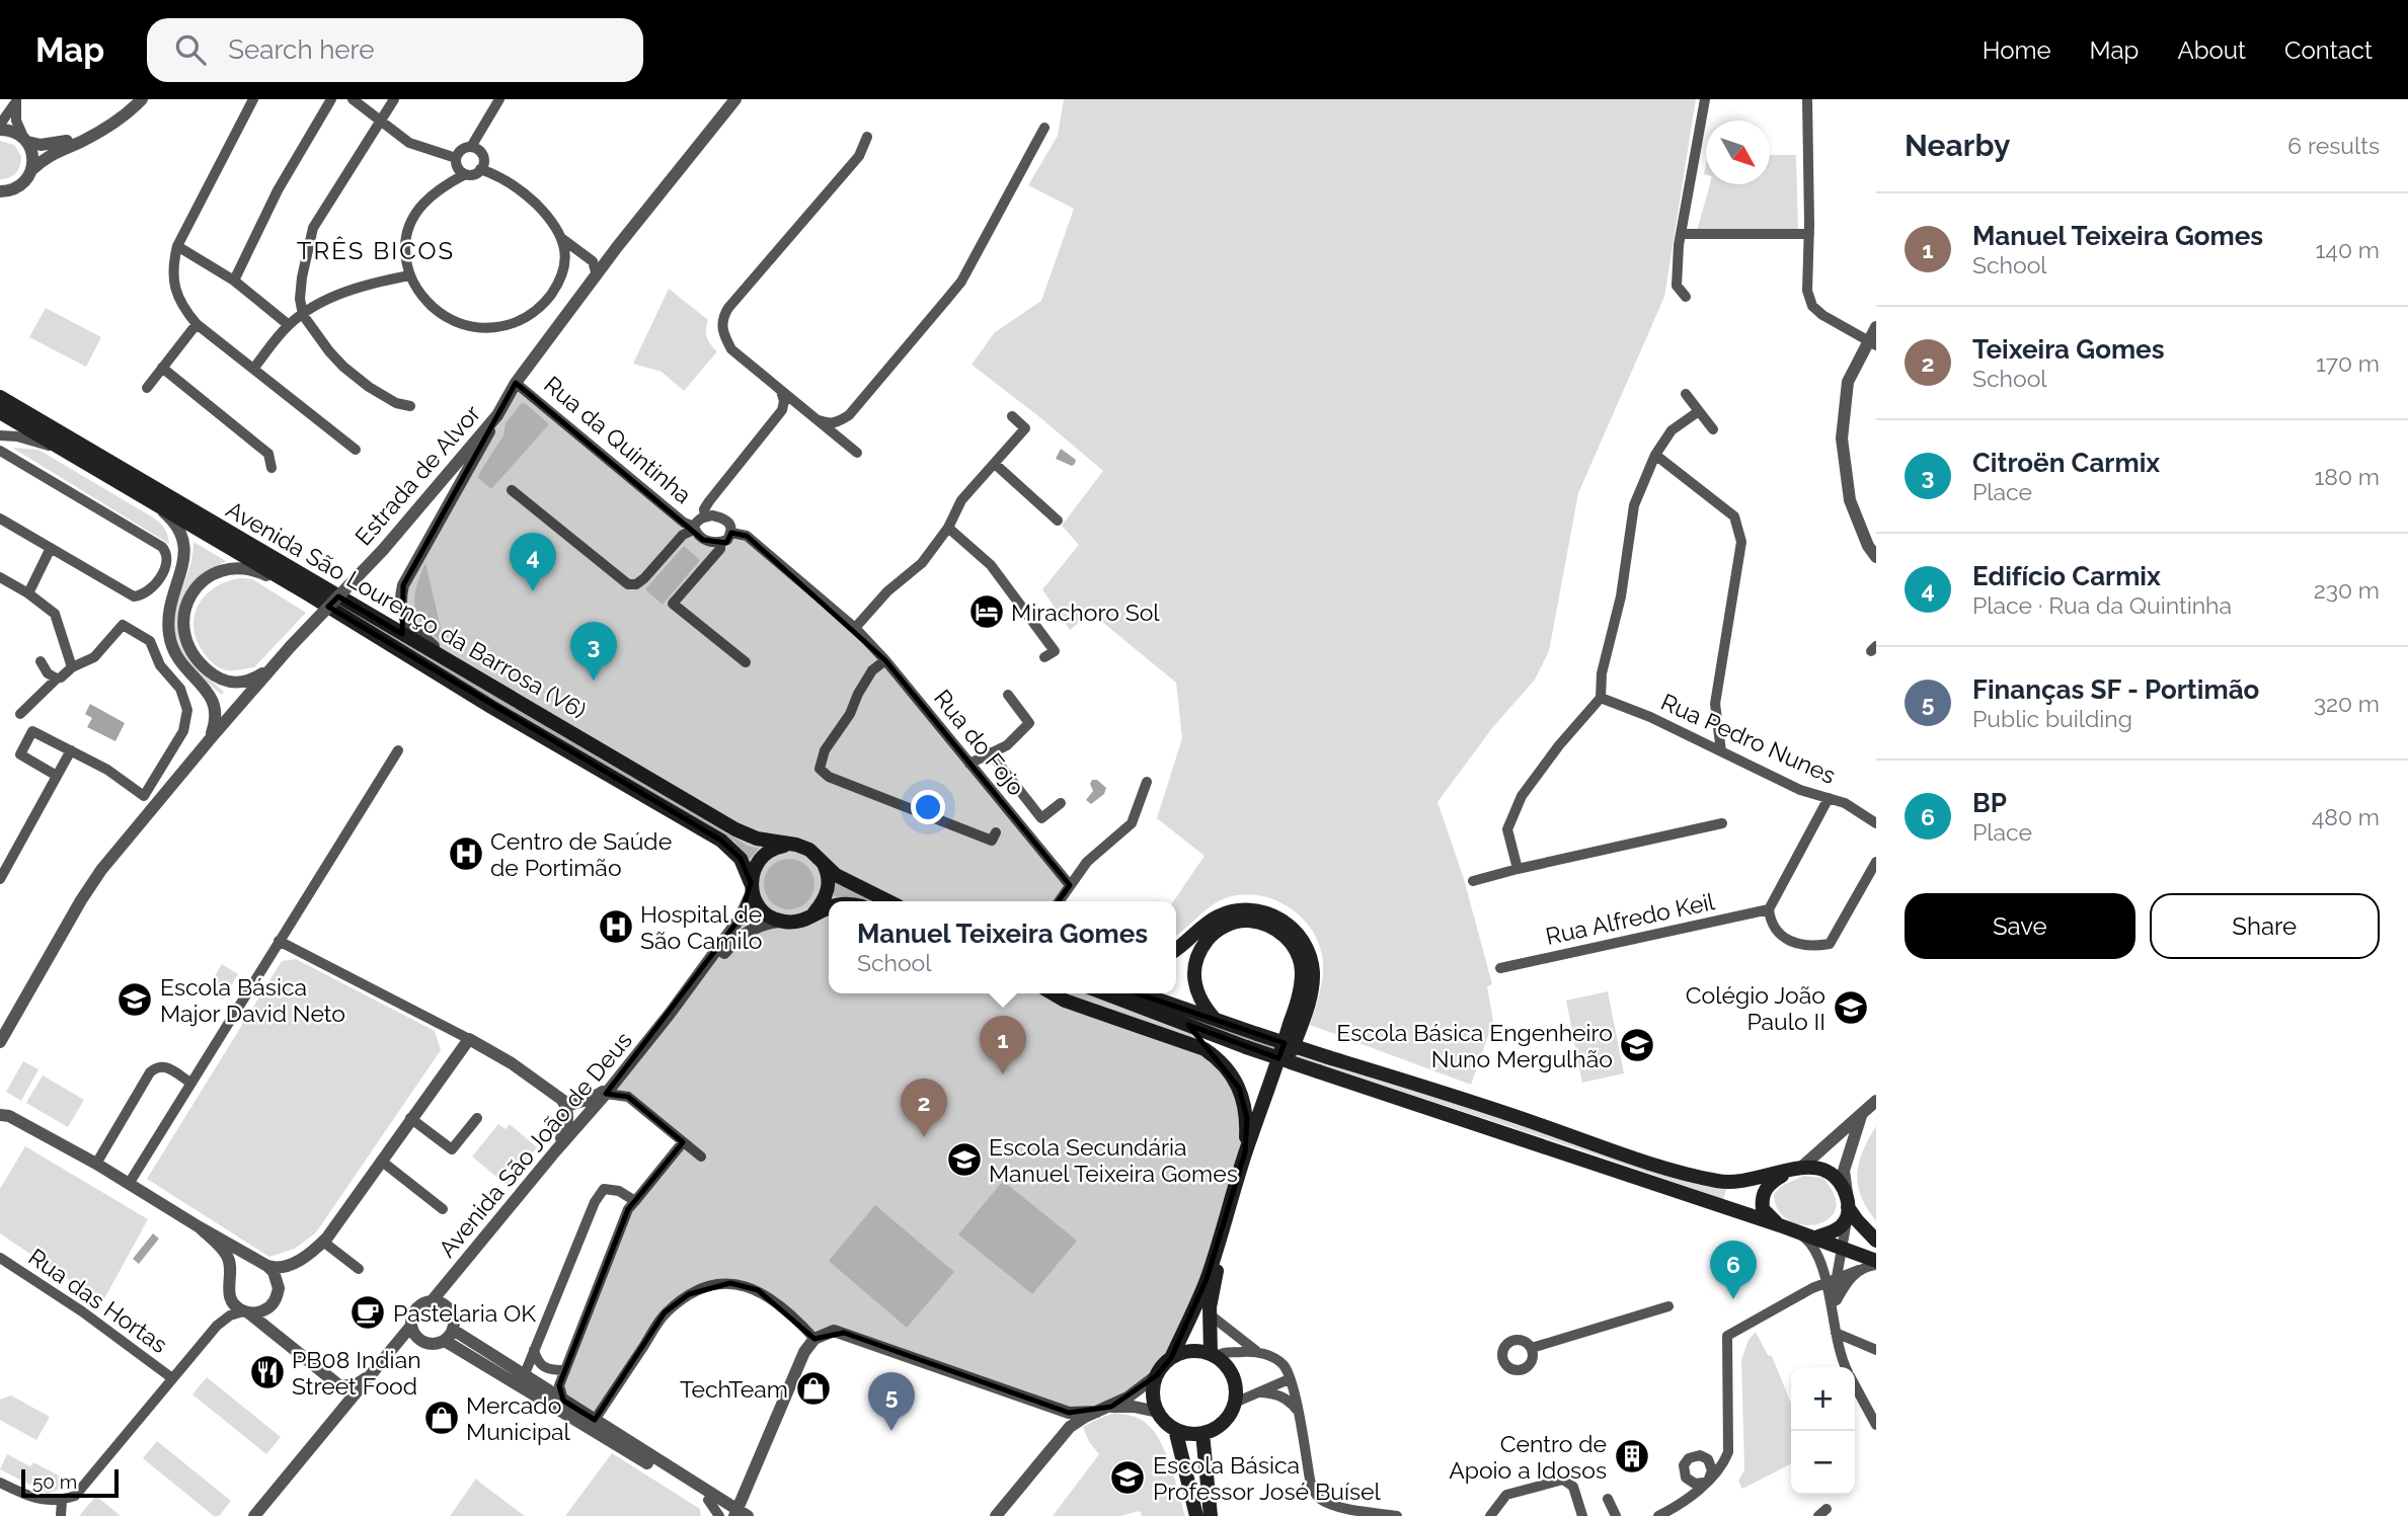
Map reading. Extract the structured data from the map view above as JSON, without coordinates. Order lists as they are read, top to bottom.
{
  "streets": {
    "main road": ["Avenida São Lourenço da Barrosa (V6)"],
    "street": [
      "Rua da Quintinha",
      "Estrada de Alvor",
      "Rua Pedro Nunes",
      "Rua do Fojo",
      "Rua Alfredo Keil",
      "Avenida São João de Deus",
      "Rua das Hortas"
    ]
  },
  "crossings": [
    ["Rua da Quintinha", "Estrada de Alvor"]
  ],
  "districts": ["TRÊS BICOS"],
  "places": {
    "hotel": ["Mirachoro Sol"],
    "hospital": ["Centro de Saúde de Portimão", "Hospital de São Camilo"],
    "school or university": [
      "Escola Básica Major David Neto",
      "Colégio João Paulo II",
      "Escola Básica Engenheiro Nuno Mergulhão",
      "Escola Secundária Manuel Teixeira Gomes",
      "Escola Básica Professor José Buísel"
    ],
    "cafe": ["Pastelaria OK"],
    "restaurant": ["PB08 Indian Street Food"],
    "shop": ["TechTeam", "Mercado Municipal"],
    "building": ["Centro de Apoio a Idosos"]
  },
  "scale_bar": "50 m",
  "north": "bottom right",
  "page": {
    "header": "Map",
    "search": "Search here",
    "nav": [
      "Home",
      "Map",
      "About",
      "Contact"
    ],
    "heading": ["Nearby", "6 results"],
    "list": [
      {
        "mark": "1",
        "name": "Manuel Teixeira Gomes",
        "note": "School",
        "value": "140 m"
      },
      {
        "mark": "2",
        "name": "Teixeira Gomes",
        "note": "School",
        "value": "170 m"
      },
      {
        "mark": "3",
        "name": "Citroën Carmix",
        "note": "Place",
        "value": "180 m"
      },
      {
        "mark": "4",
        "name": "Edifício Carmix",
        "note": "Place · Rua da Quintinha",
        "value": "230 m"
      },
      {
        "mark": "5",
        "name": "Finanças SF - Portimão",
        "note": "Public building",
        "value": "320 m"
      },
      {
        "mark": "6",
        "name": "BP",
        "note": "Place",
        "value": "480 m"
      }
    ],
    "pins": [
      "4",
      "3",
      "1",
      "2",
      "6",
      "5"
    ],
    "buttons": ["Save", "Share"],
    "popup": ["Manuel Teixeira Gomes", "School"],
    "map_buttons": ["+", "−"],
    "scale": "50 m"
  }
}
